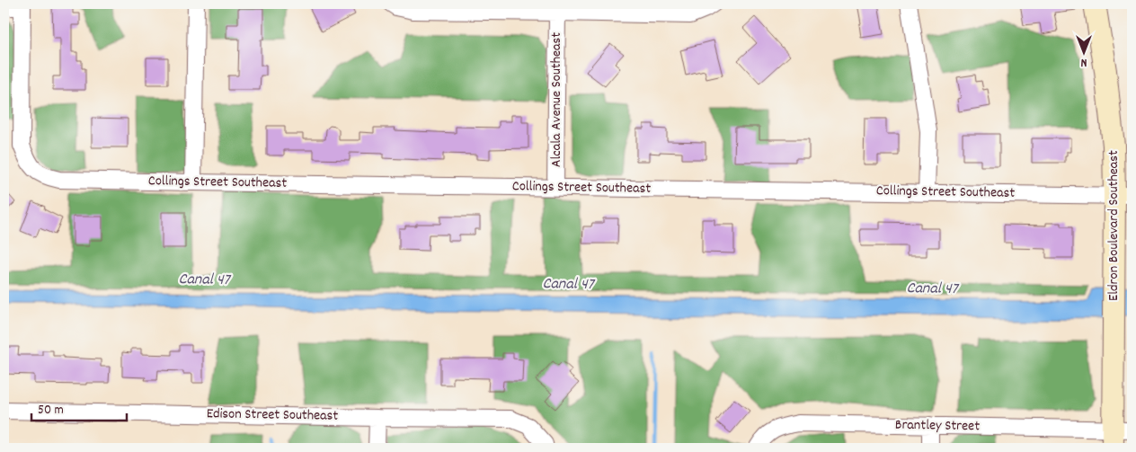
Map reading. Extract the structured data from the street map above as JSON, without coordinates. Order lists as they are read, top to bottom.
{
  "streets": {
    "street": [
      "Alcala Avenue Southeast",
      "Collings Street Southeast",
      "Eldron Boulevard Southeast",
      "Edison Street Southeast",
      "Brantley Street"
    ]
  },
  "crossings": [
    ["Alcala Avenue Southeast", "Collings Street Southeast"],
    ["Collings Street Southeast", "Eldron Boulevard Southeast"],
    ["Eldron Boulevard Southeast", "Brantley Street"]
  ],
  "water": ["Canal 47"],
  "scale_bar": "50 m",
  "north": "bottom"
}
